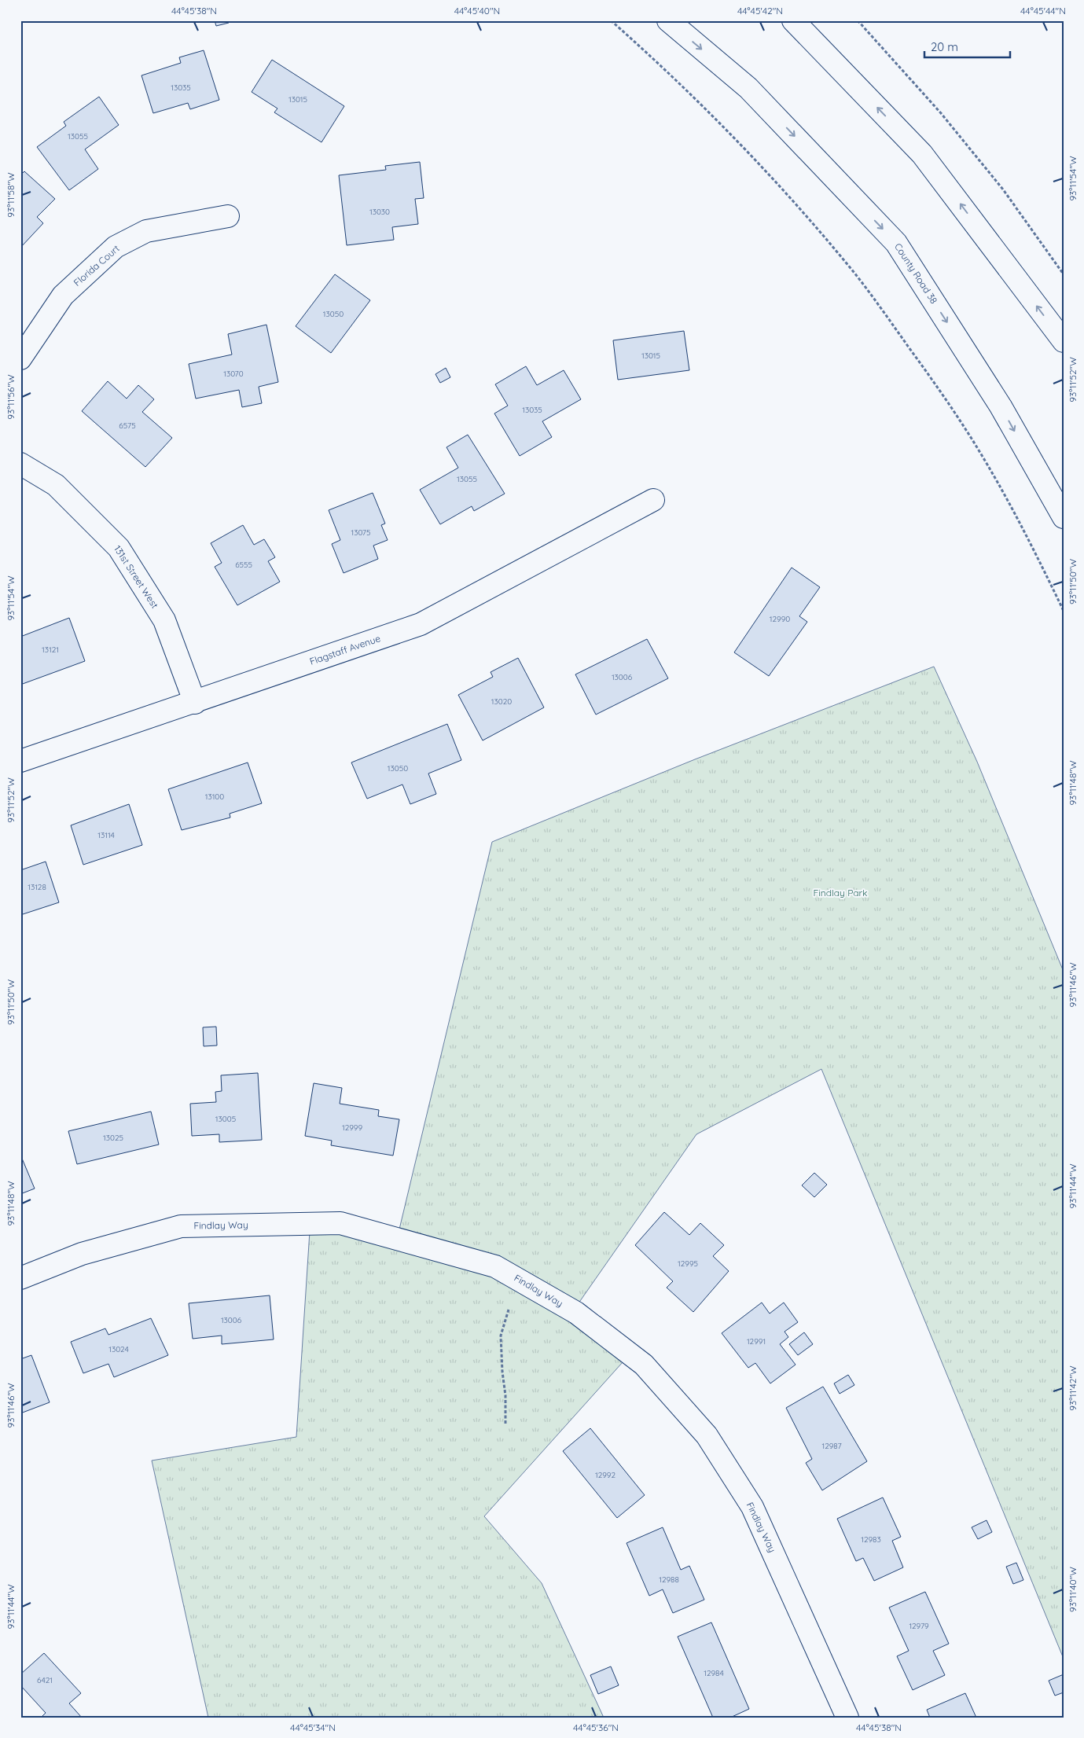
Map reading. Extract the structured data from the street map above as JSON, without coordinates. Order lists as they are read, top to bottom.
{
  "streets": {
    "street": [
      "Florida Court",
      "County Road 38",
      "131st Street West",
      "Flagstaff Avenue",
      "Findlay Way"
    ]
  },
  "crossings": [
    ["131st Street West", "Flagstaff Avenue"]
  ],
  "parks": ["Findlay Park"],
  "house_numbers": [
    "13035",
    "13015",
    "13055",
    "13030",
    "13050",
    "13015",
    "13070",
    "13035",
    "6575",
    "13055",
    "13075",
    "6555",
    "12990",
    "13121",
    "13006",
    "13020",
    "13050",
    "13100",
    "13114",
    "13128",
    "13005",
    "12999",
    "13025",
    "12995",
    "13006",
    "12991",
    "13024",
    "12987",
    "12992",
    "12983",
    "12988",
    "12979",
    "12984",
    "6421"
  ],
  "scale_bar": "20 m",
  "coordinates": [
    "44°45'38\"N",
    "44°45'40\"N",
    "44°45'42\"N",
    "44°45'44\"N",
    "93°11'54\"W",
    "93°11'58\"W",
    "93°11'52\"W",
    "93°11'56\"W",
    "93°11'50\"W",
    "93°11'48\"W",
    "93°11'46\"W",
    "93°11'44\"W",
    "93°11'42\"W",
    "93°11'40\"W",
    "44°45'34\"N",
    "44°45'36\"N"
  ]
}
